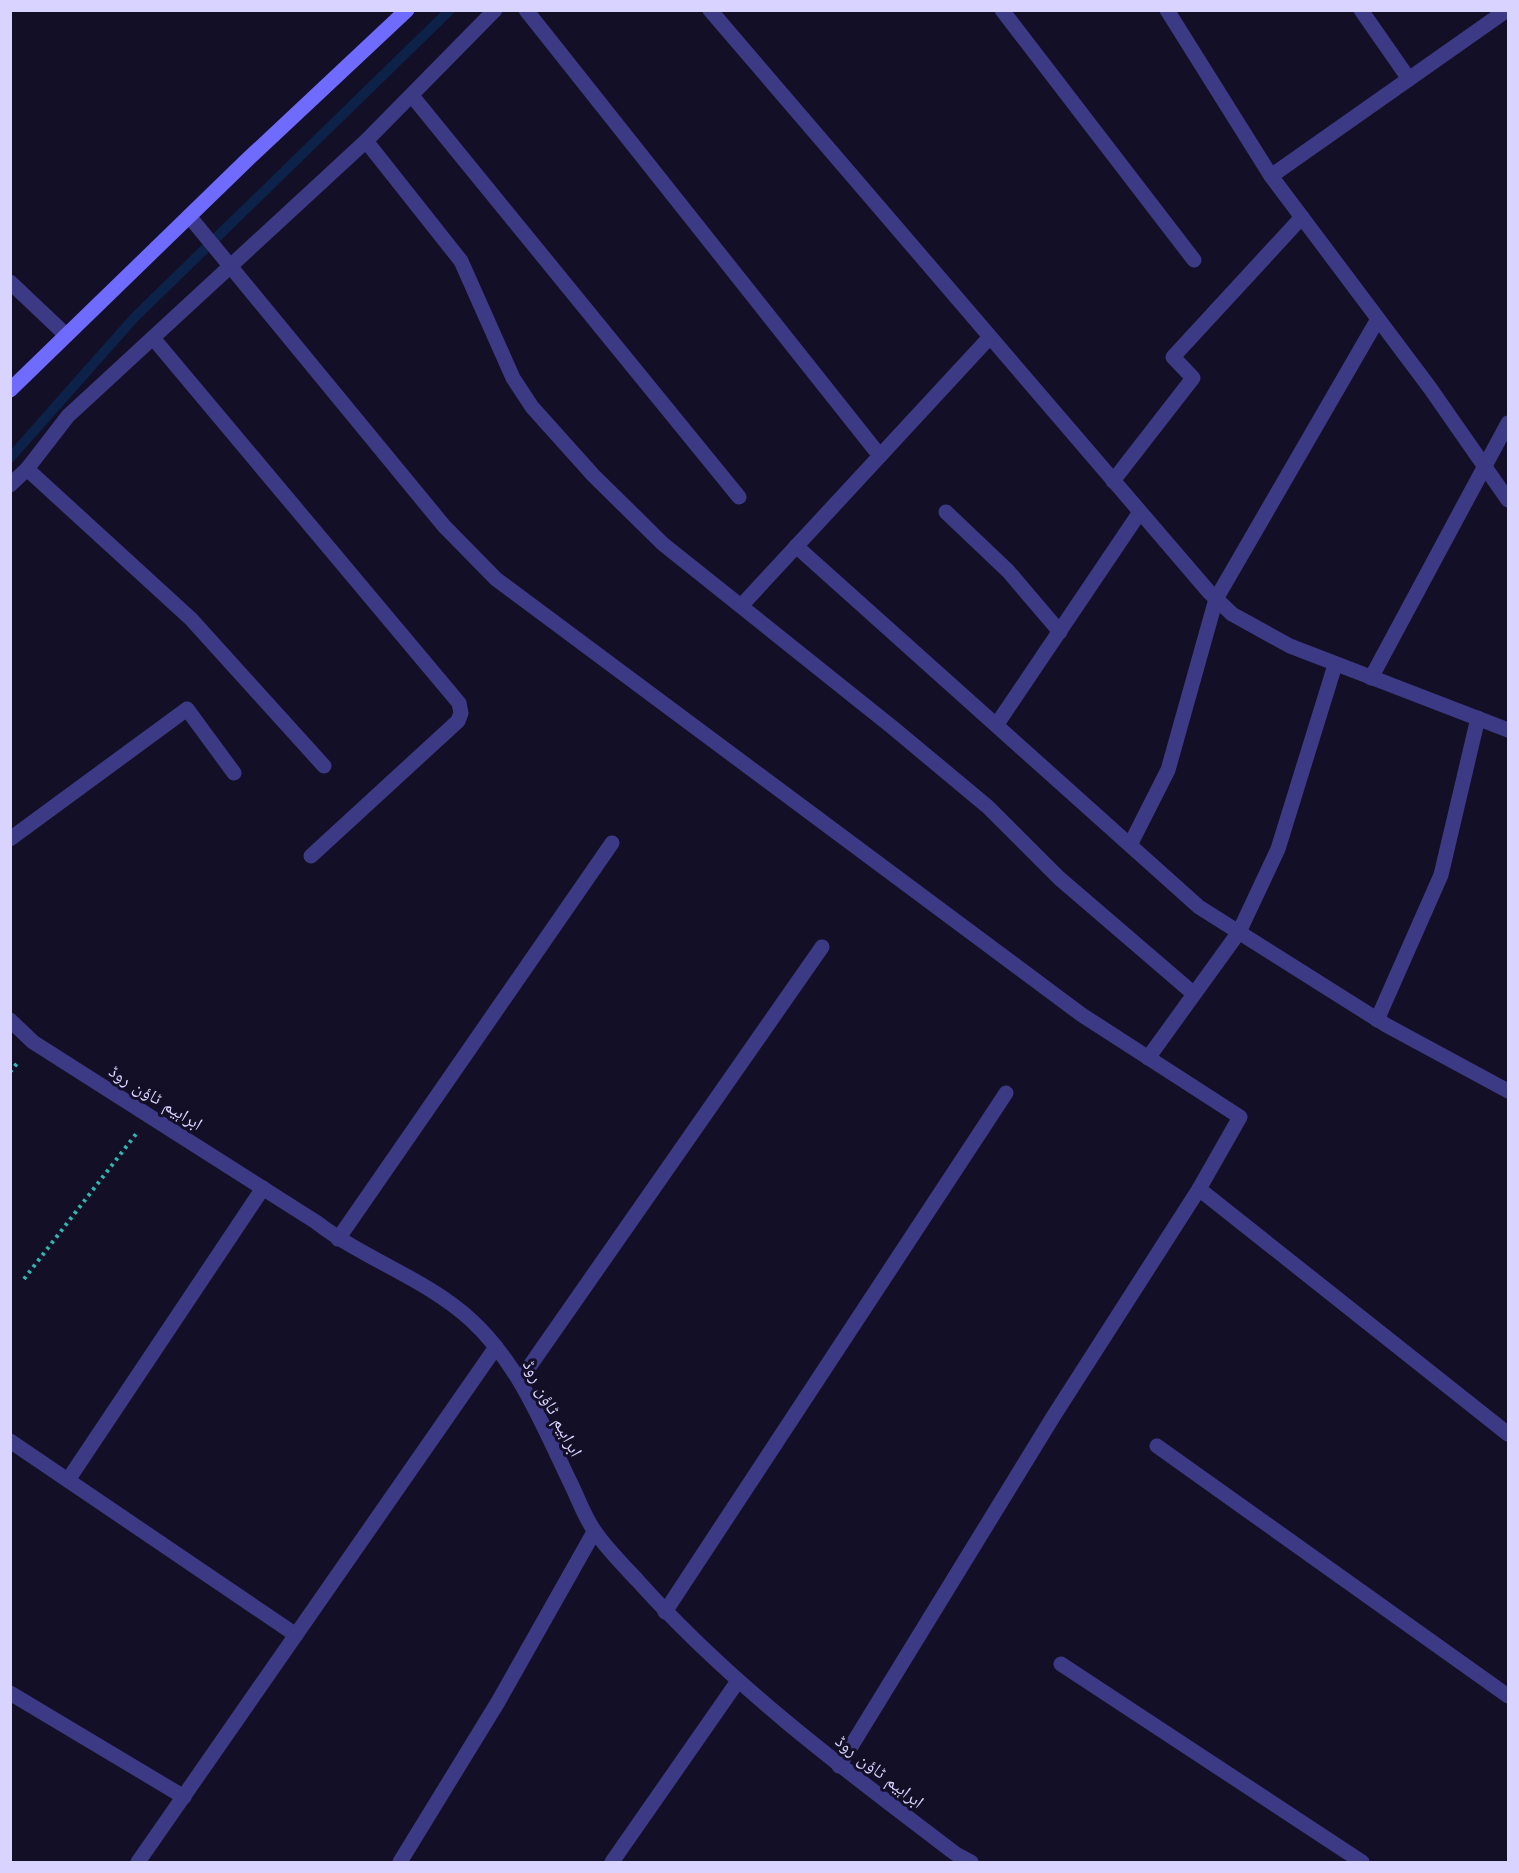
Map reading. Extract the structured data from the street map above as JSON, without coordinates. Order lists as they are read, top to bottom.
{
  "streets": {
    "street": ["ابراہیم ٹاؤن روڈ"]
  }
}
